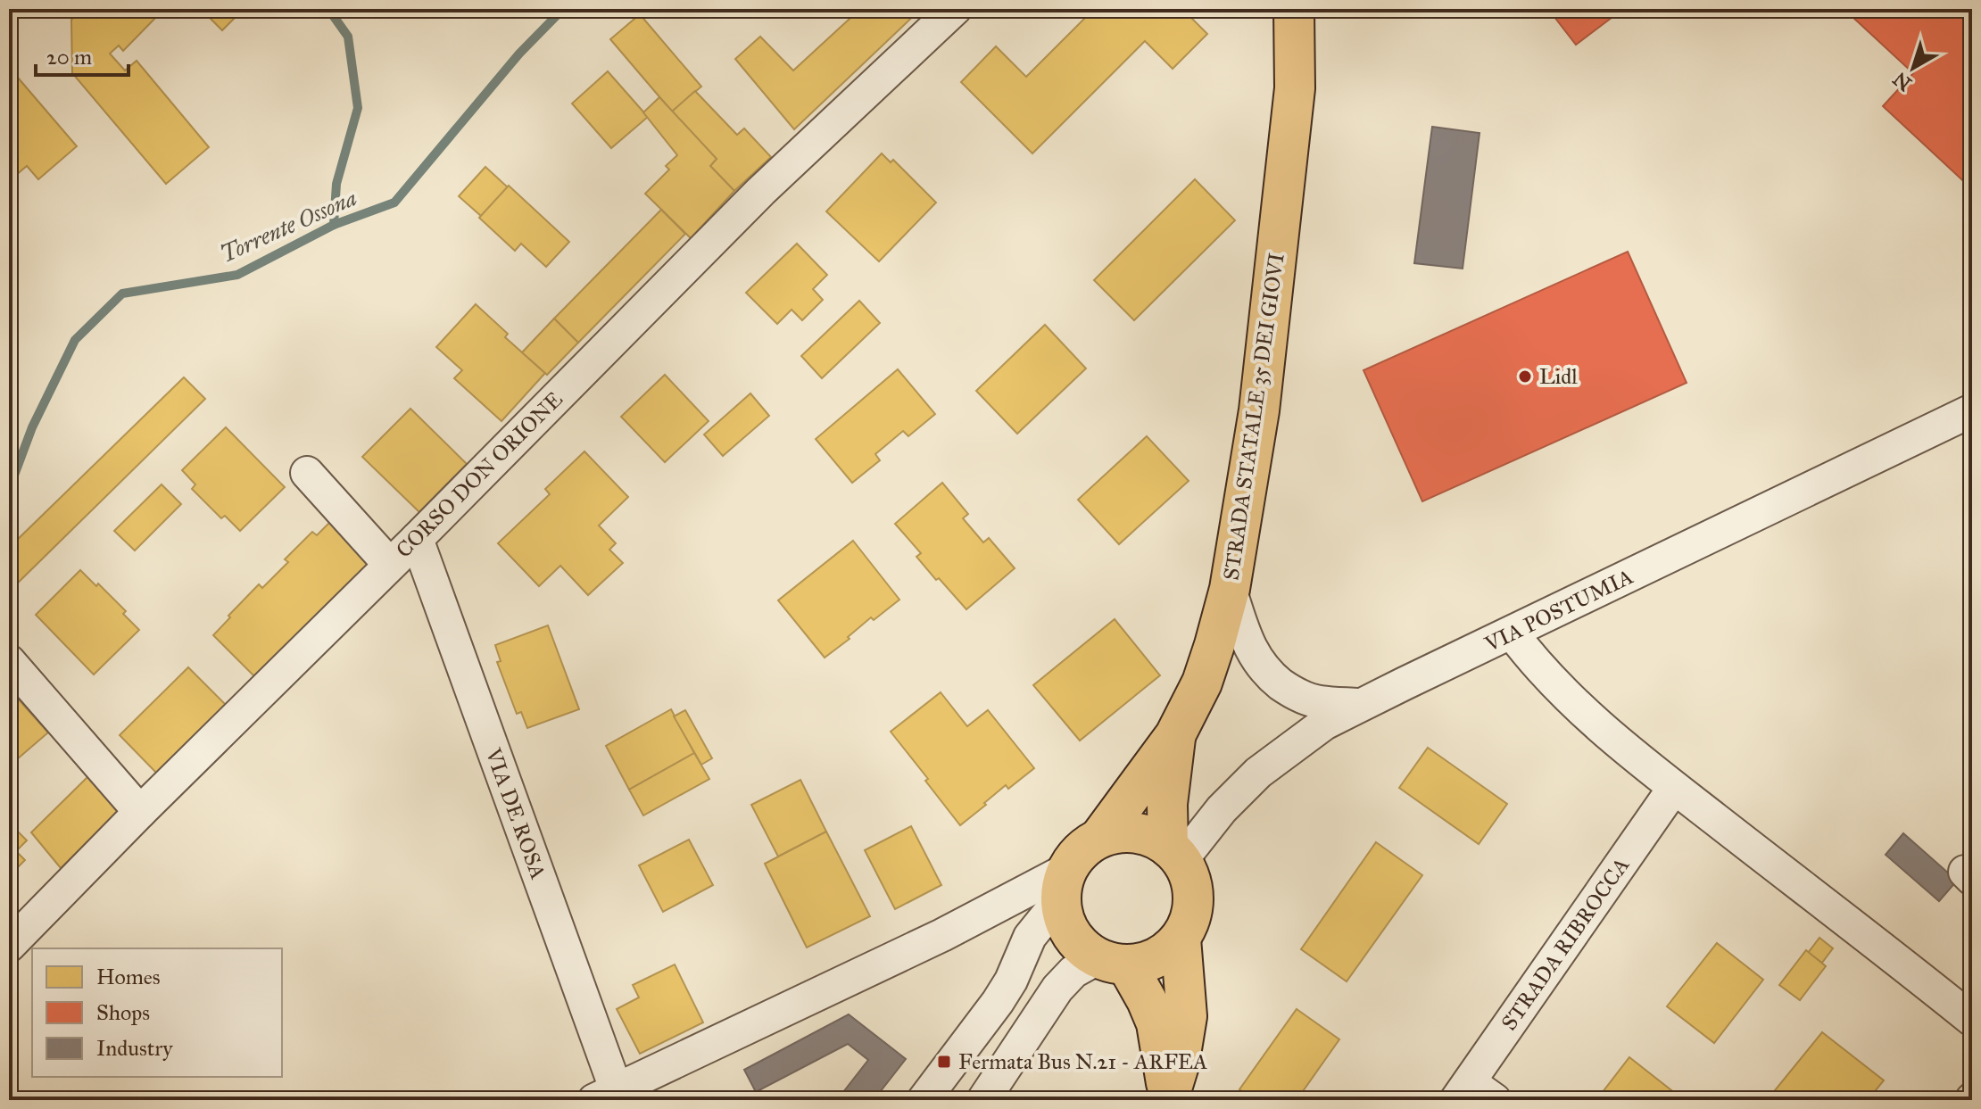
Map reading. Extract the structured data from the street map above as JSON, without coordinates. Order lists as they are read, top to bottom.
{
  "streets": {
    "main road": ["STRADA STATALE 35 DEI GIOVI"],
    "street": [
      "CORSO DON ORIONE",
      "VIA POSTUMIA",
      "VIA DE ROSA",
      "STRADA RIBROCCA"
    ]
  },
  "crossings": [
    ["STRADA STATALE 35 DEI GIOVI", "VIA POSTUMIA"],
    ["CORSO DON ORIONE", "VIA DE ROSA"]
  ],
  "water": ["Torrente Ossona"],
  "places": {
    "other": ["Lidl"],
    "transit": ["Fermata Bus N.21 - ARFEA"]
  },
  "legend": ["Homes", "Shops", "Industry"],
  "scale_bar": "20 m",
  "north": "bottom left"
}
